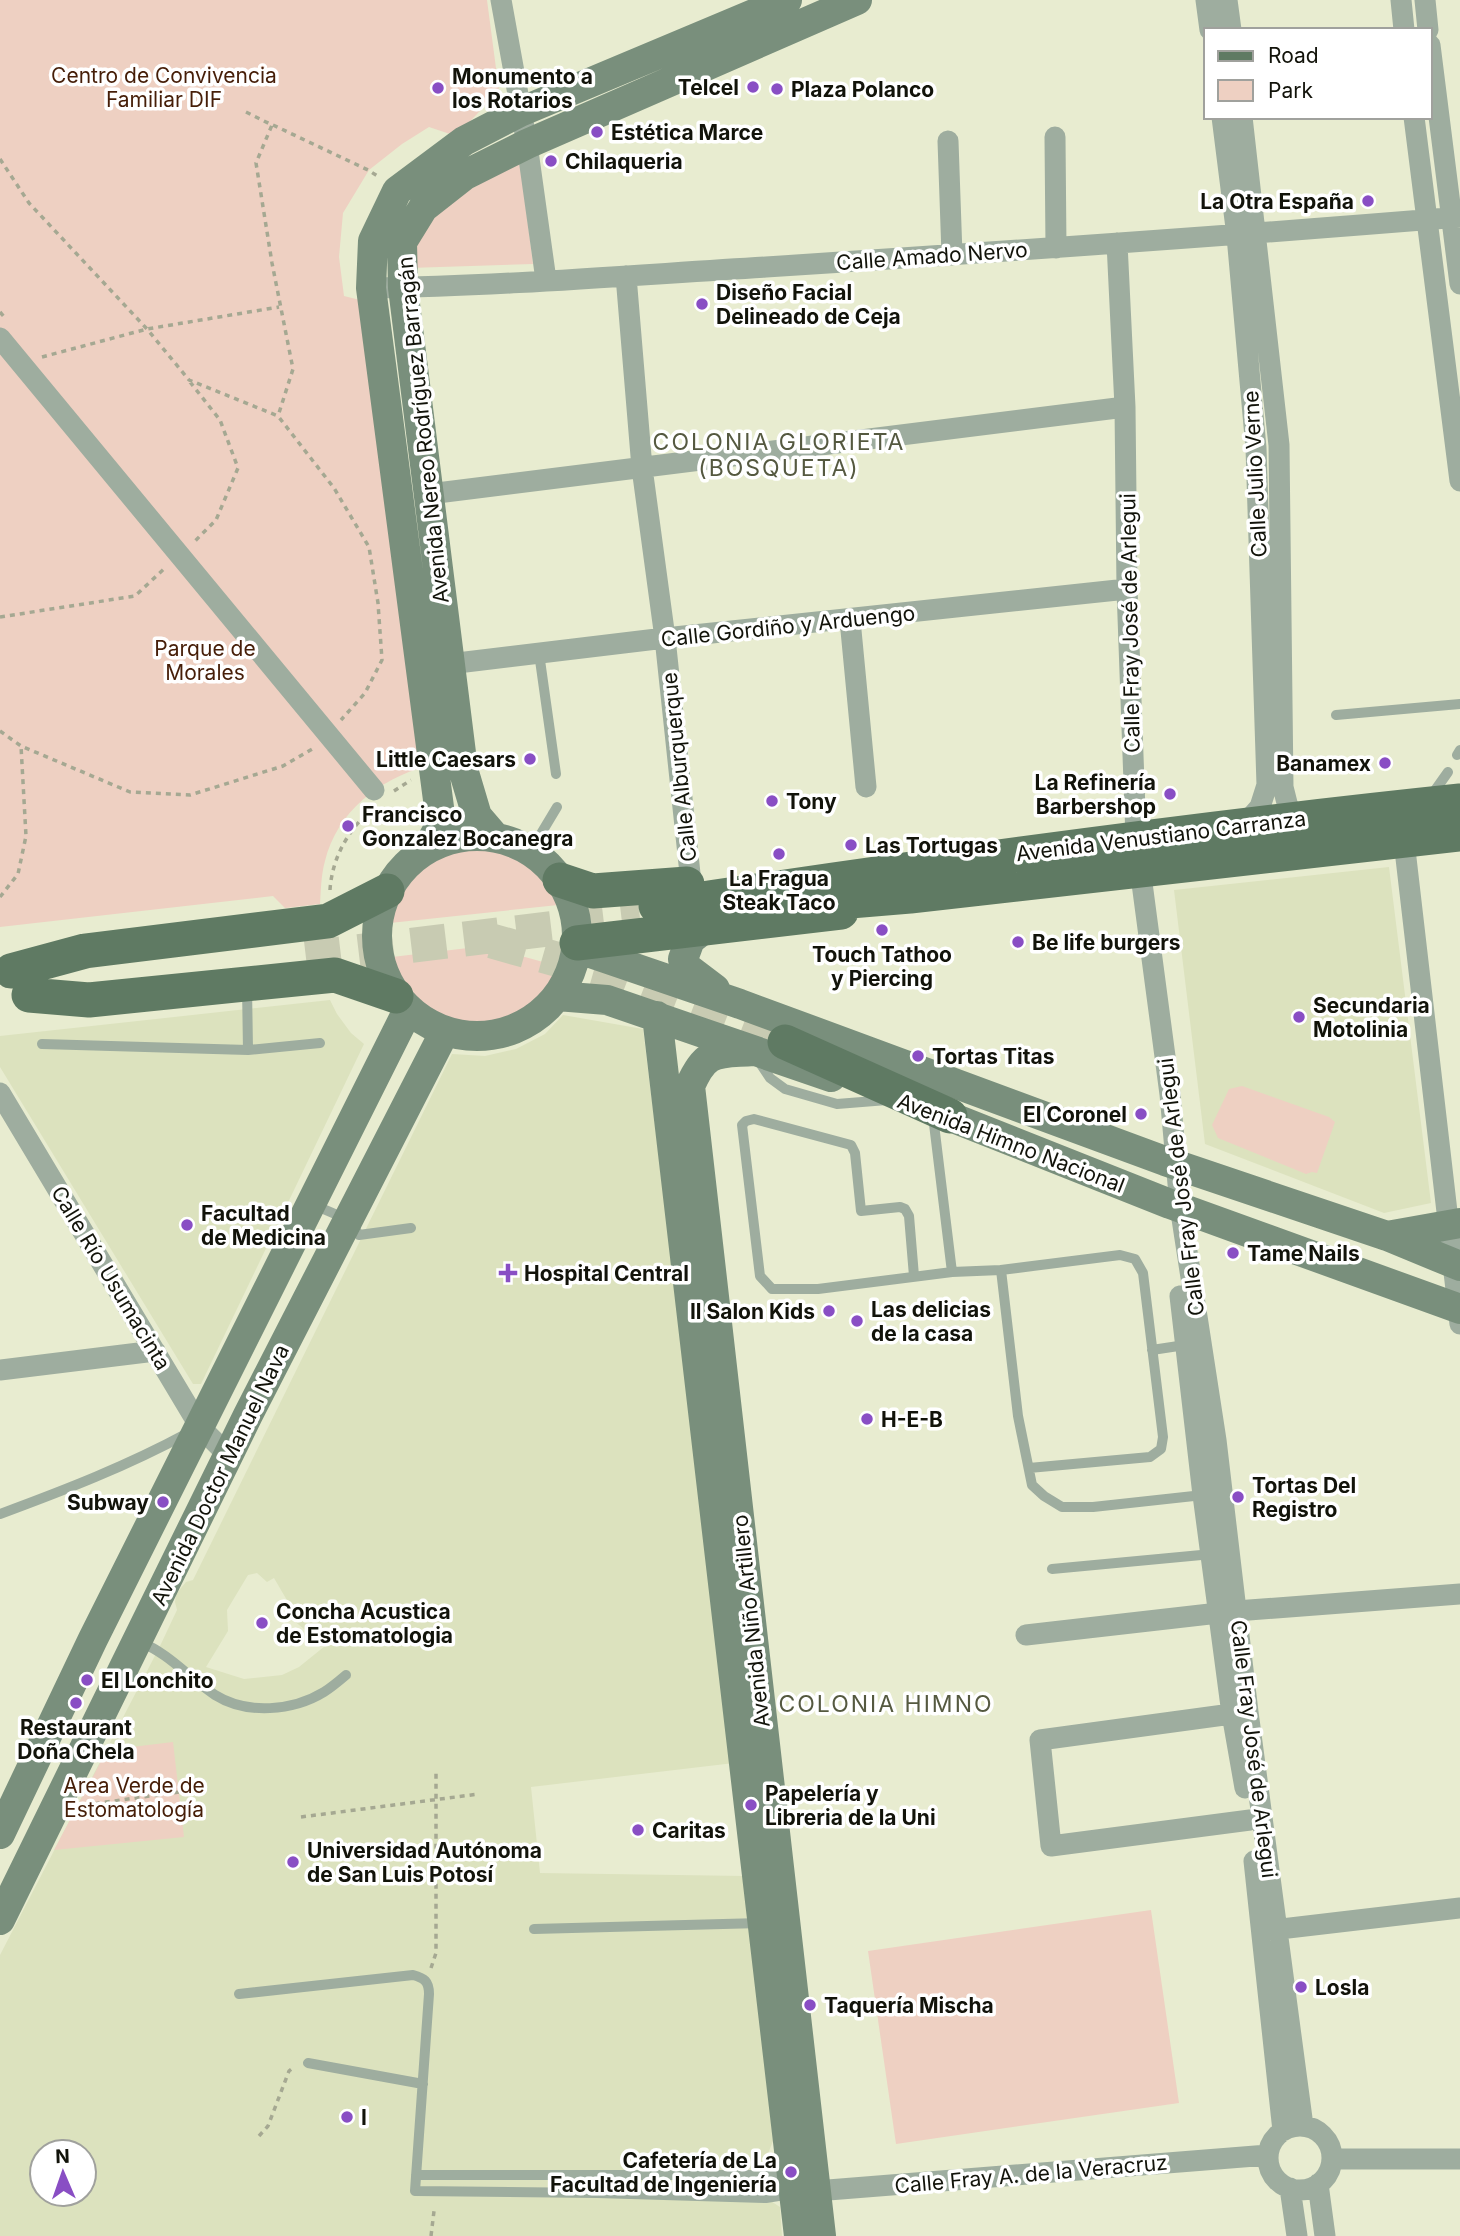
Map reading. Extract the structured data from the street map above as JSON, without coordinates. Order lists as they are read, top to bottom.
{
  "streets": {
    "main road": [
      "Avenida Nereo Rodríguez Barragán",
      "Avenida Venustiano Carranza",
      "Avenida Himno Nacional",
      "Avenida Doctor Manuel Nava",
      "Avenida Niño Artillero"
    ],
    "street": [
      "Calle Amado Nervo",
      "Calle Julio Verne",
      "Calle Fray José de Arlegui",
      "Calle Gordiño y Arduengo",
      "Calle Alburquerque",
      "Calle Río Usumacinta",
      "Calle Fray A. de la Veracruz"
    ]
  },
  "crossings": [
    ["Calle Amado Nervo", "Avenida Nereo Rodríguez Barragán"],
    ["Calle Amado Nervo", "Calle Julio Verne"],
    ["Calle Amado Nervo", "Calle Fray José de Arlegui"],
    ["Calle Amado Nervo", "Calle Alburquerque"],
    ["Avenida Nereo Rodríguez Barragán", "Calle Gordiño y Arduengo"],
    ["Avenida Nereo Rodríguez Barragán", "Avenida Himno Nacional"],
    ["Avenida Nereo Rodríguez Barragán", "Avenida Doctor Manuel Nava"],
    ["Calle Julio Verne", "Avenida Venustiano Carranza"],
    ["Calle Fray José de Arlegui", "Calle Gordiño y Arduengo"],
    ["Calle Fray José de Arlegui", "Avenida Venustiano Carranza"],
    ["Calle Fray José de Arlegui", "Avenida Himno Nacional"],
    ["Calle Fray José de Arlegui", "Calle Fray A. de la Veracruz"],
    ["Calle Gordiño y Arduengo", "Calle Alburquerque"],
    ["Avenida Himno Nacional", "Avenida Doctor Manuel Nava"],
    ["Avenida Himno Nacional", "Avenida Niño Artillero"],
    ["Calle Río Usumacinta", "Avenida Doctor Manuel Nava"],
    ["Avenida Niño Artillero", "Calle Fray A. de la Veracruz"]
  ],
  "districts": ["COLONIA GLORIETA (BOSQUETA)", "COLONIA HIMNO"],
  "parks": ["Centro de Convivencia Familiar DIF", "Parque de Morales", "Area Verde de Estomatología"],
  "places": {
    "other": [
      "Telcel",
      "Monumento a los Rotarios",
      "Plaza Polanco",
      "Estética Marce",
      "Chilaqueria",
      "La Otra España",
      "Diseño Facial Delineado de Ceja",
      "Little Caesars",
      "Banamex",
      "La Refinería Barbershop",
      "Tony",
      "Francisco Gonzalez Bocanegra",
      "Las Tortugas",
      "La Fragua Steak Taco",
      "Touch Tathoo y Piercing",
      "Be life burgers",
      "Secundaria Motolinia",
      "Tortas Titas",
      "El Coronel",
      "Facultad de Medicina",
      "Tame Nails",
      "Il Salon Kids",
      "Las delicias de la casa",
      "H-E-B",
      "Tortas Del Registro",
      "Subway",
      "Concha Acustica de Estomatologia",
      "El Lonchito",
      "Restaurant Doña Chela",
      "Papelería y Libreria de la Uni",
      "Caritas",
      "Universidad Autónoma de San Luis Potosí",
      "Losla",
      "Taquería Mischa",
      "I",
      "Cafetería de La Facultad de Ingeniería"
    ],
    "health": ["Hospital Central"]
  },
  "legend": ["Road", "Park"],
  "north": "top"
}
